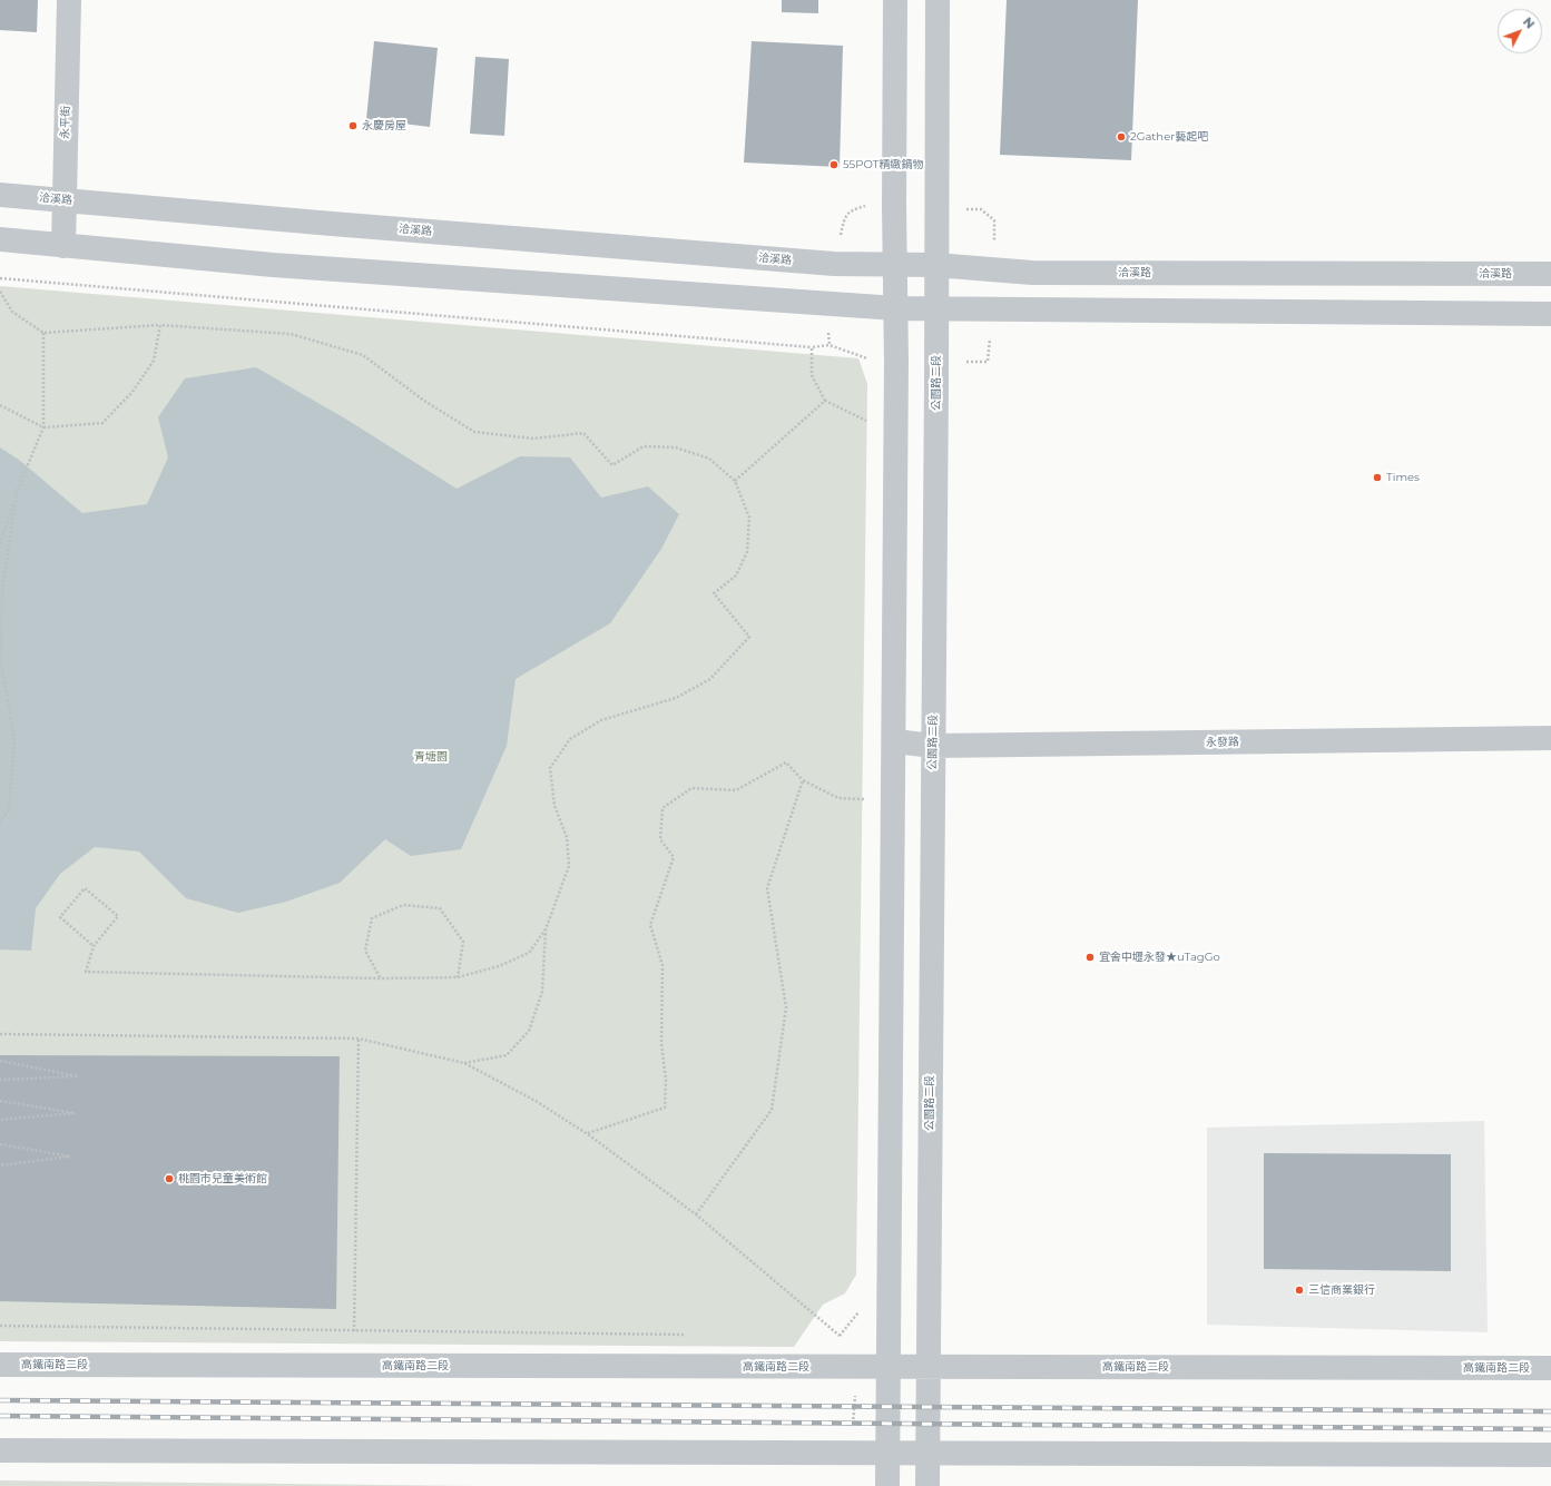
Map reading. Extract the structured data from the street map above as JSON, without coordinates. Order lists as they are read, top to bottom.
{
  "streets": {
    "street": [
      "永平街",
      "洽溪路",
      "公園路二段",
      "永發路",
      "高鐵南路二段"
    ]
  },
  "crossings": [
    ["永平街", "洽溪路"],
    ["洽溪路", "公園路二段"],
    ["公園路二段", "永發路"],
    ["公園路二段", "高鐵南路二段"]
  ],
  "parks": ["青塘園"],
  "places": [
    "永慶房屋",
    "2Gather藝起吧",
    "55POT精緻鍋物",
    "Times",
    "宜舍中壢永發★uTagGo",
    "桃園市兒童美術館",
    "三信商業銀行"
  ],
  "north": "top right"
}
